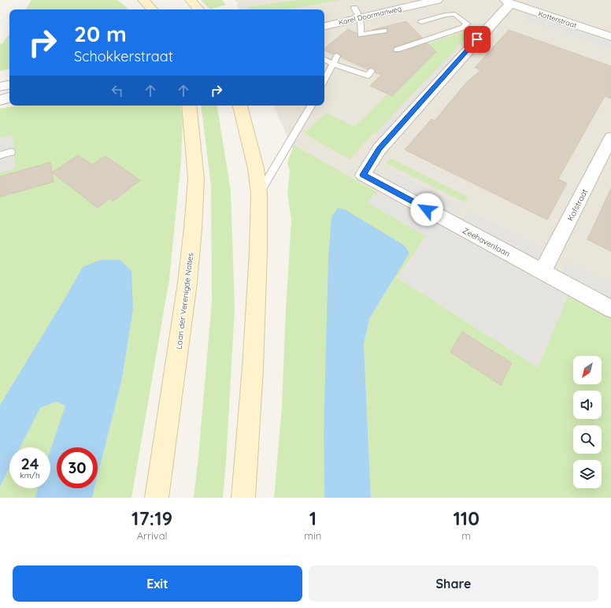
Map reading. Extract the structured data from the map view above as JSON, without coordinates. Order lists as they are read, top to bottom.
{
  "streets": {
    "main road": ["Laan der Verenigde Naties"],
    "street": [
      "Karel Doormanweg",
      "Kotterstraat",
      "Kofstraat",
      "Zeehavenlaan"
    ]
  },
  "crossings": [
    ["Kotterstraat", "Zeehavenlaan"],
    ["Kofstraat", "Zeehavenlaan"]
  ],
  "north": "bottom left",
  "page": {
    "turn": ["20 m", "Schokkerstraat"],
    "speed": "24 km/h",
    "limit": "30",
    "eta": [
      "17:19",
      "Arrival",
      "1",
      "min",
      "110",
      "m"
    ],
    "buttons": ["Exit", "Share"]
  }
}
